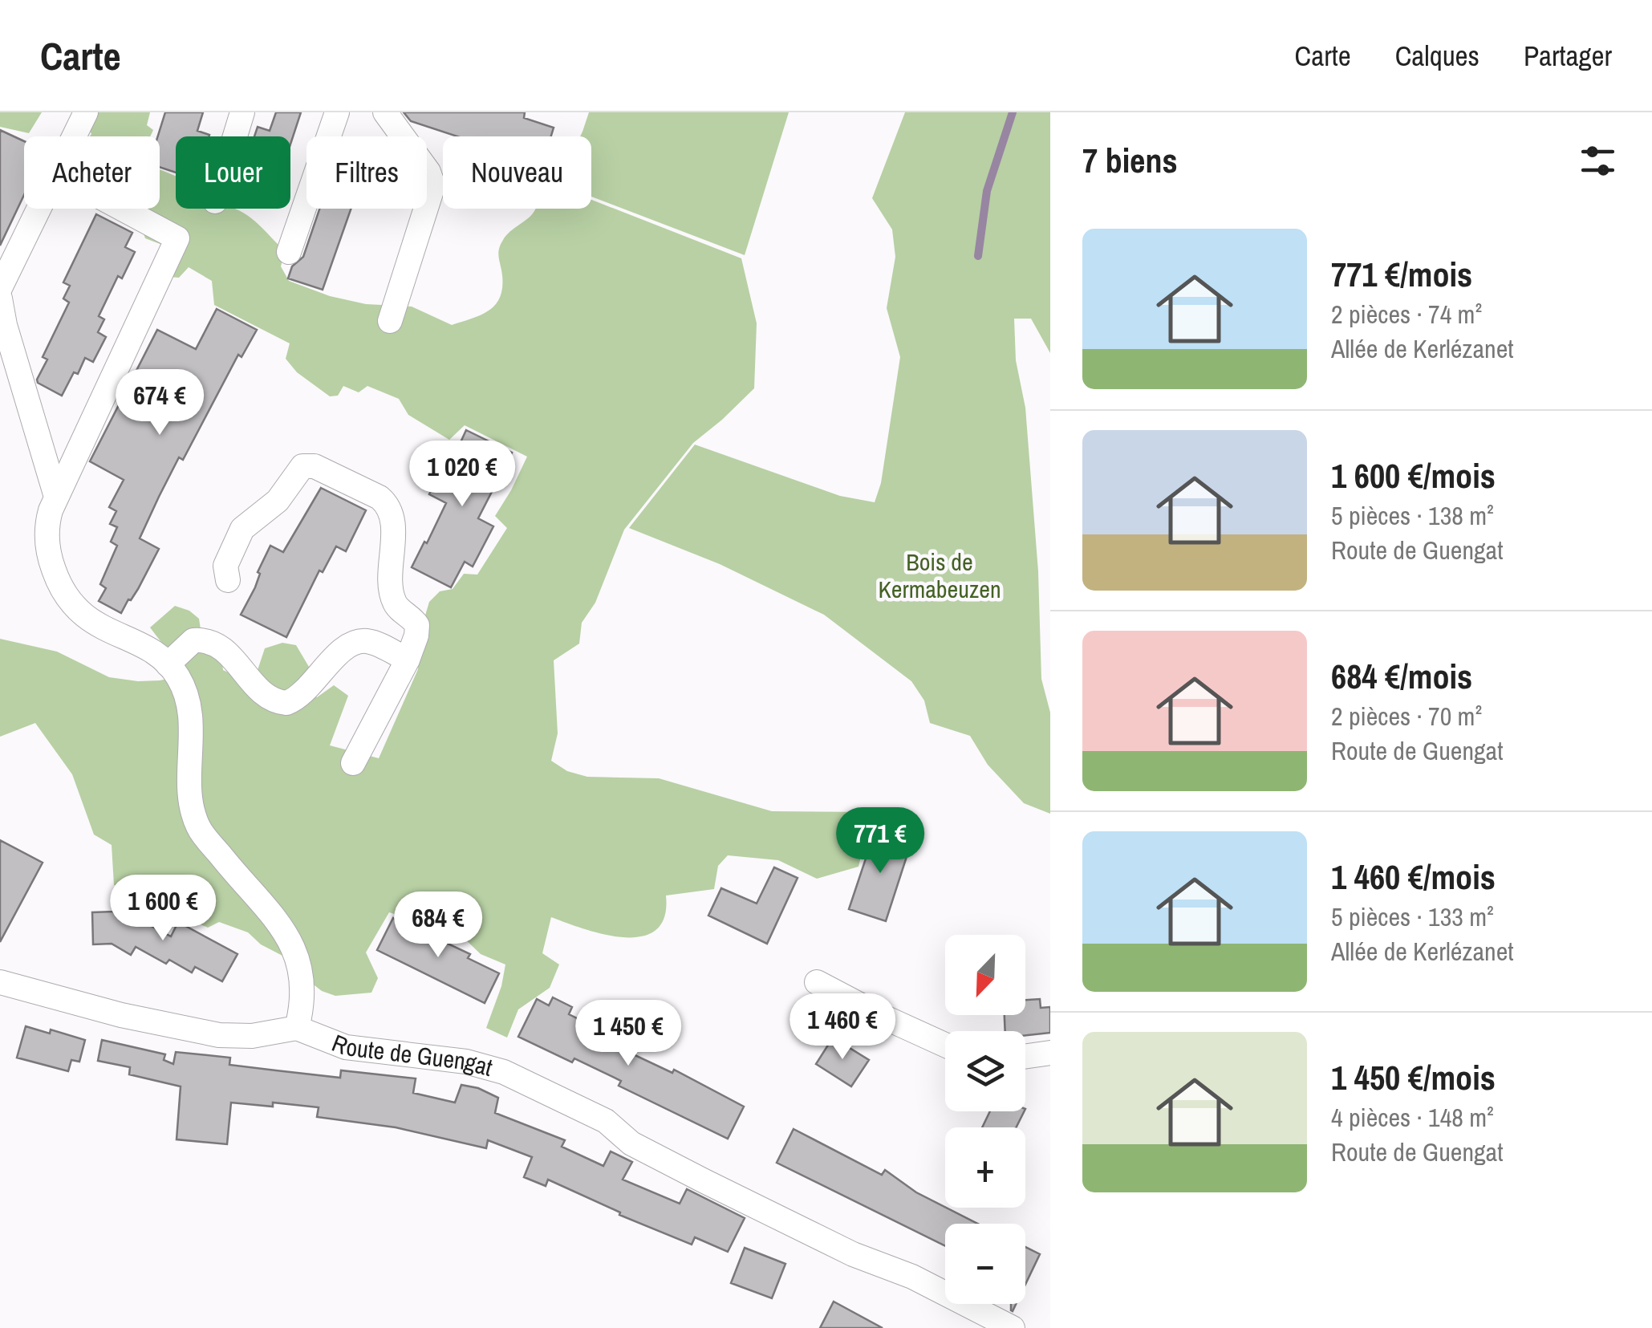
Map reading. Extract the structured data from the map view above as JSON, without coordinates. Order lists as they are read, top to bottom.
{
  "streets": {
    "street": ["Route de Guengat"]
  },
  "parks": ["Bois de Kermabeuzen"],
  "north": "bottom left",
  "page": {
    "header": "Carte",
    "nav": ["Carte", "Calques", "Partager"],
    "heading": "7 biens",
    "chip": [
      "Acheter",
      "Louer",
      "Filtres",
      "Nouveau"
    ],
    "list": [
      {
        "name": "771 €/mois",
        "note": "2 pièces · 74 m² · Allée de Kerlézanet"
      },
      {
        "name": "1 600 €/mois",
        "note": "5 pièces · 138 m² · Route de Guengat"
      },
      {
        "name": "684 €/mois",
        "note": "2 pièces · 70 m² · Route de Guengat"
      },
      {
        "name": "1 460 €/mois",
        "note": "5 pièces · 133 m² · Allée de Kerlézanet"
      },
      {
        "name": "1 450 €/mois",
        "note": "4 pièces · 148 m² · Route de Guengat"
      }
    ],
    "price": [
      "674 €",
      "1 020 €",
      "771 €",
      "1 600 €",
      "684 €",
      "1 460 €",
      "1 450 €"
    ],
    "map_buttons": ["+", "−"]
  }
}
